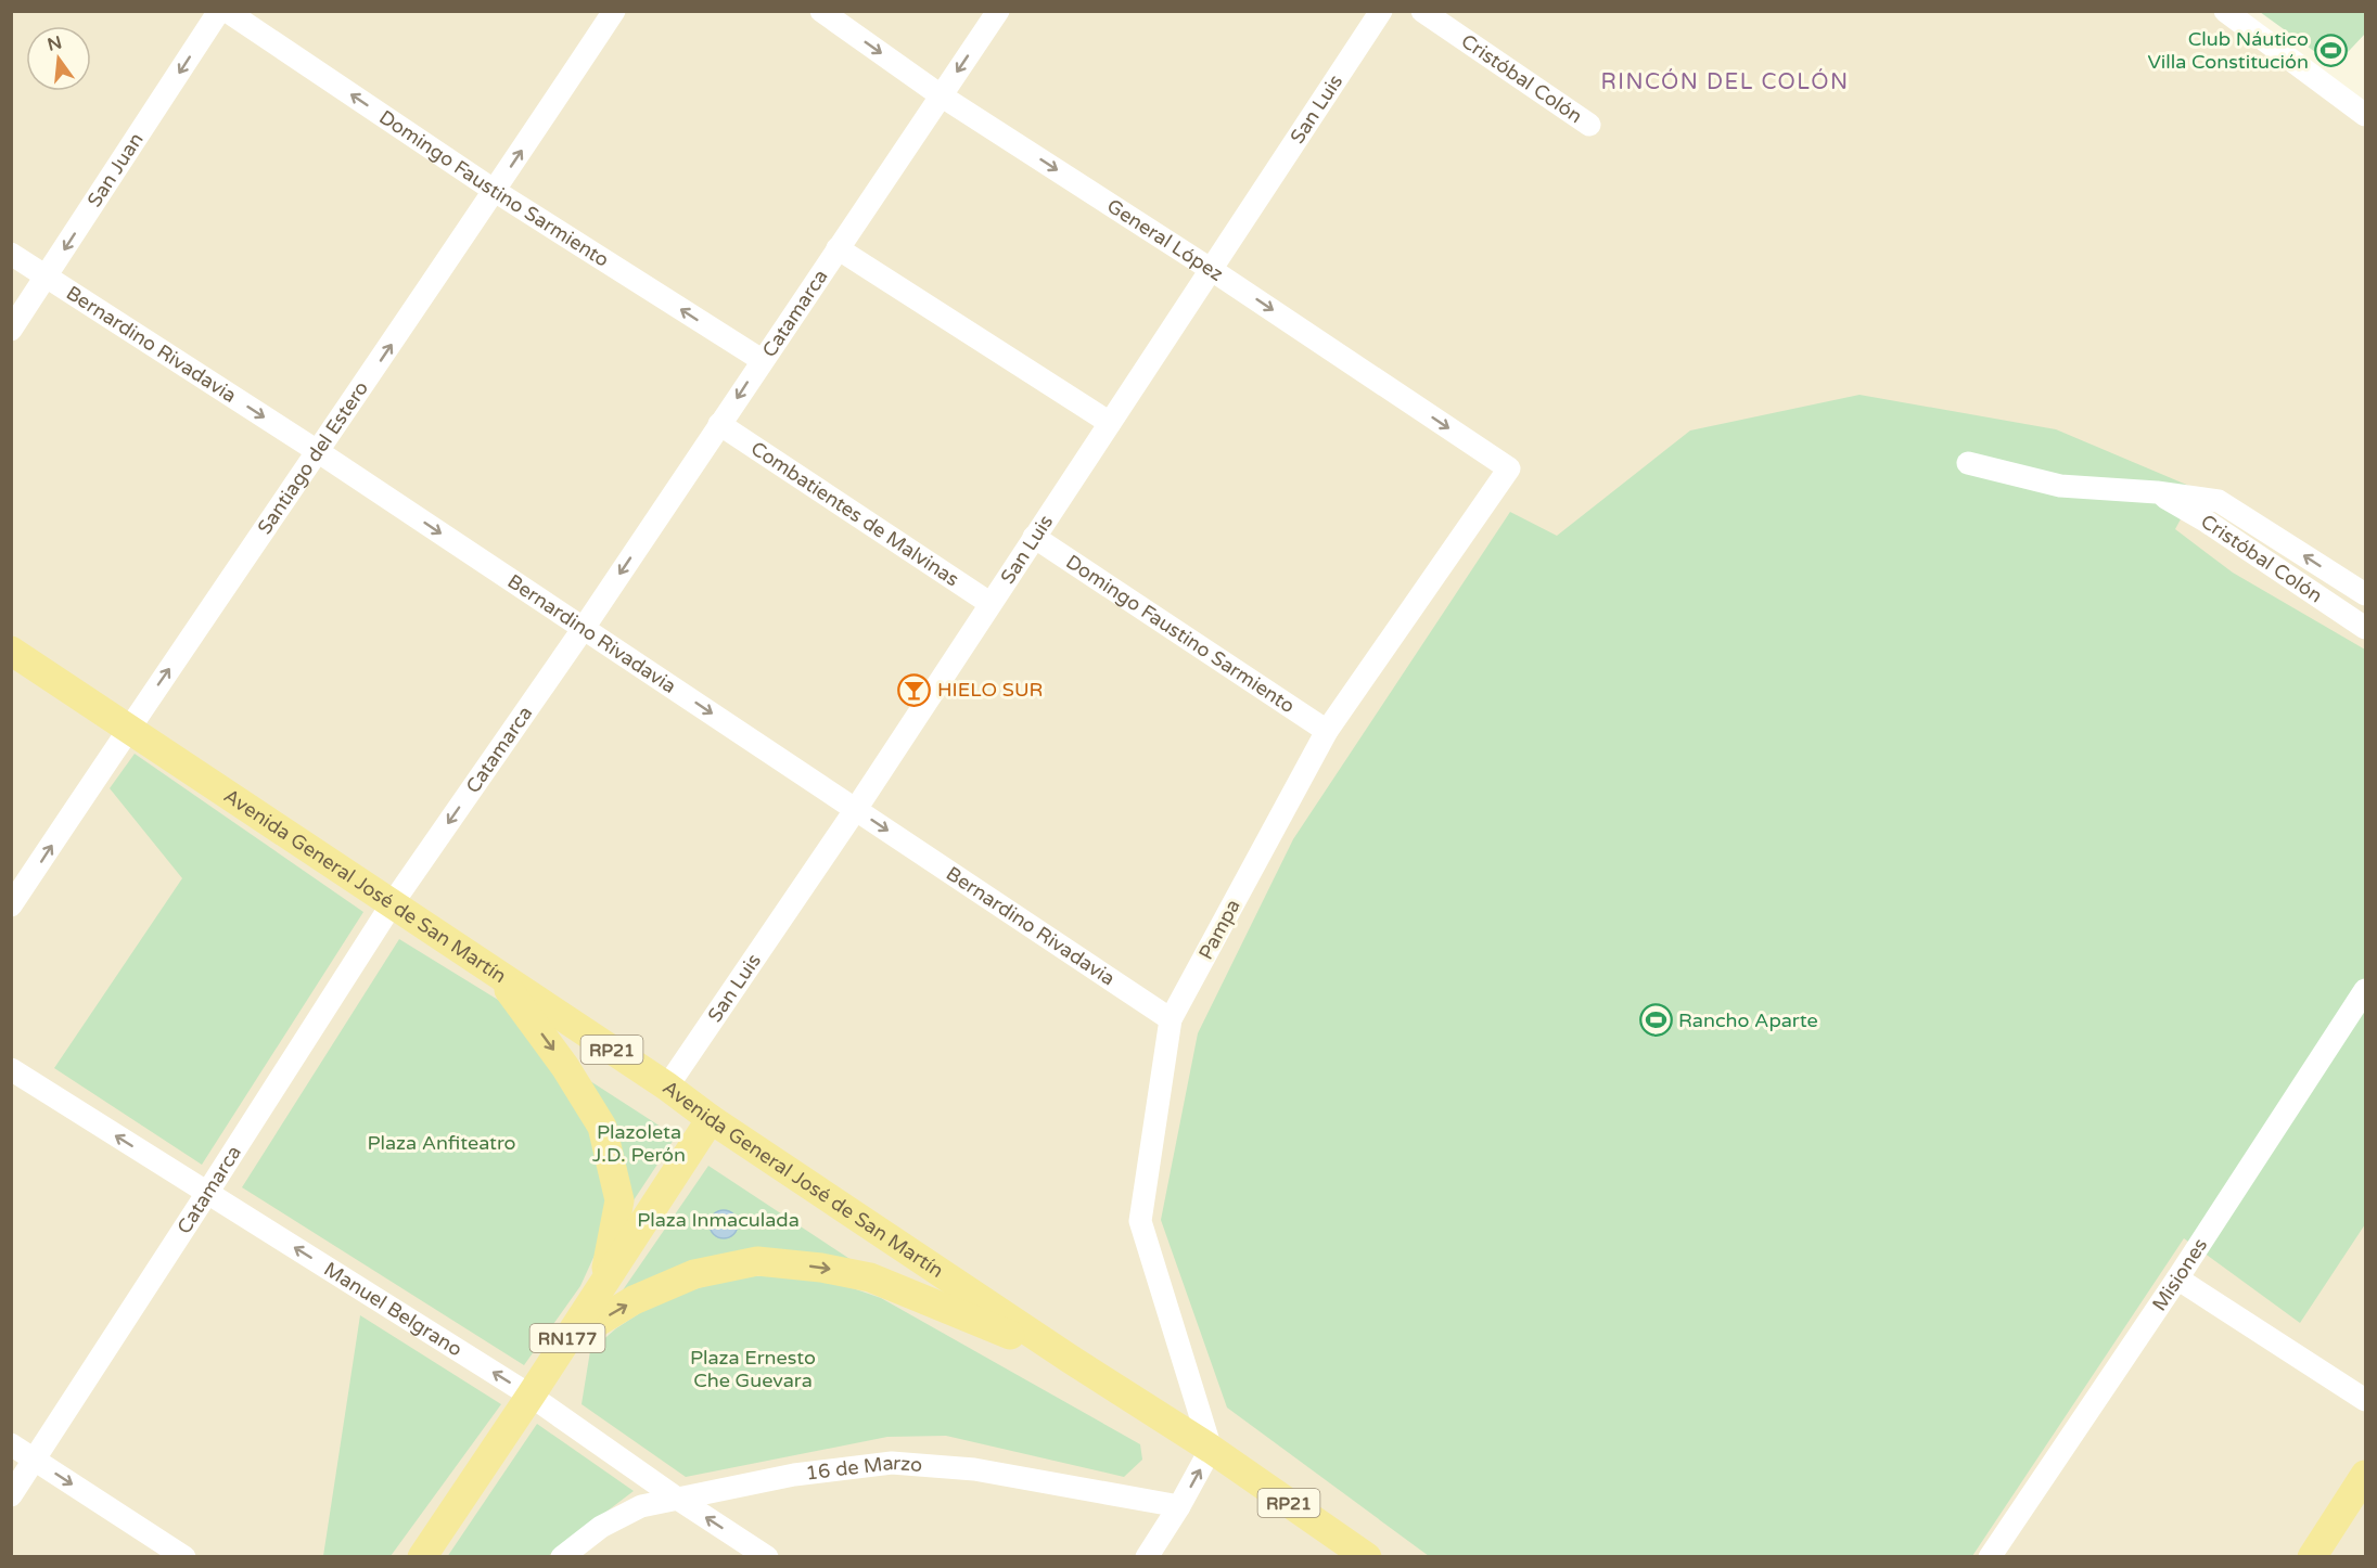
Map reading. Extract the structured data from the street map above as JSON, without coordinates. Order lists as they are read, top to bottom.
{
  "streets": {
    "main road": ["Avenida General José de San Martín", "RP21", "RN177"],
    "street": [
      "Cristóbal Colón",
      "San Luis",
      "San Juan",
      "Domingo Faustino Sarmiento",
      "General López",
      "Catamarca",
      "Bernardino Rivadavia",
      "Santiago del Estero",
      "Combatientes de Malvinas",
      "Pampa",
      "Misiones",
      "Manuel Belgrano",
      "16 de Marzo"
    ]
  },
  "crossings": [
    ["San Luis", "Domingo Faustino Sarmiento"],
    ["San Luis", "General López"],
    ["San Luis", "Bernardino Rivadavia"],
    ["San Luis", "Combatientes de Malvinas"],
    ["San Luis", "Avenida General José de San Martín"],
    ["San Juan", "Bernardino Rivadavia"],
    ["Domingo Faustino Sarmiento", "Catamarca"],
    ["Domingo Faustino Sarmiento", "Santiago del Estero"],
    ["Domingo Faustino Sarmiento", "Pampa"],
    ["General López", "Catamarca"],
    ["General López", "Pampa"],
    ["Catamarca", "Bernardino Rivadavia"],
    ["Catamarca", "Combatientes de Malvinas"],
    ["Catamarca", "Avenida General José de San Martín"],
    ["Catamarca", "Manuel Belgrano"],
    ["Bernardino Rivadavia", "Santiago del Estero"],
    ["Bernardino Rivadavia", "Pampa"],
    ["Santiago del Estero", "Avenida General José de San Martín"],
    ["Avenida General José de San Martín", "Pampa"],
    ["Avenida General José de San Martín", "RN177"],
    ["Manuel Belgrano", "RN177"],
    ["Manuel Belgrano", "16 de Marzo"]
  ],
  "one_way": [
    "San Juan",
    "Domingo Faustino Sarmiento",
    "Catamarca",
    "Bernardino Rivadavia",
    "Santiago del Estero",
    "Manuel Belgrano"
  ],
  "districts": ["RINCÓN DEL COLÓN"],
  "parks": [
    "Plazoleta J.D. Perón",
    "Plaza Anfiteatro",
    "Plaza Inmaculada",
    "Plaza Ernesto Che Guevara"
  ],
  "places": {
    "sports": ["Club Náutico Villa Constitución", "Rancho Aparte"],
    "bar": ["HIELO SUR"]
  },
  "north": "top"
}
